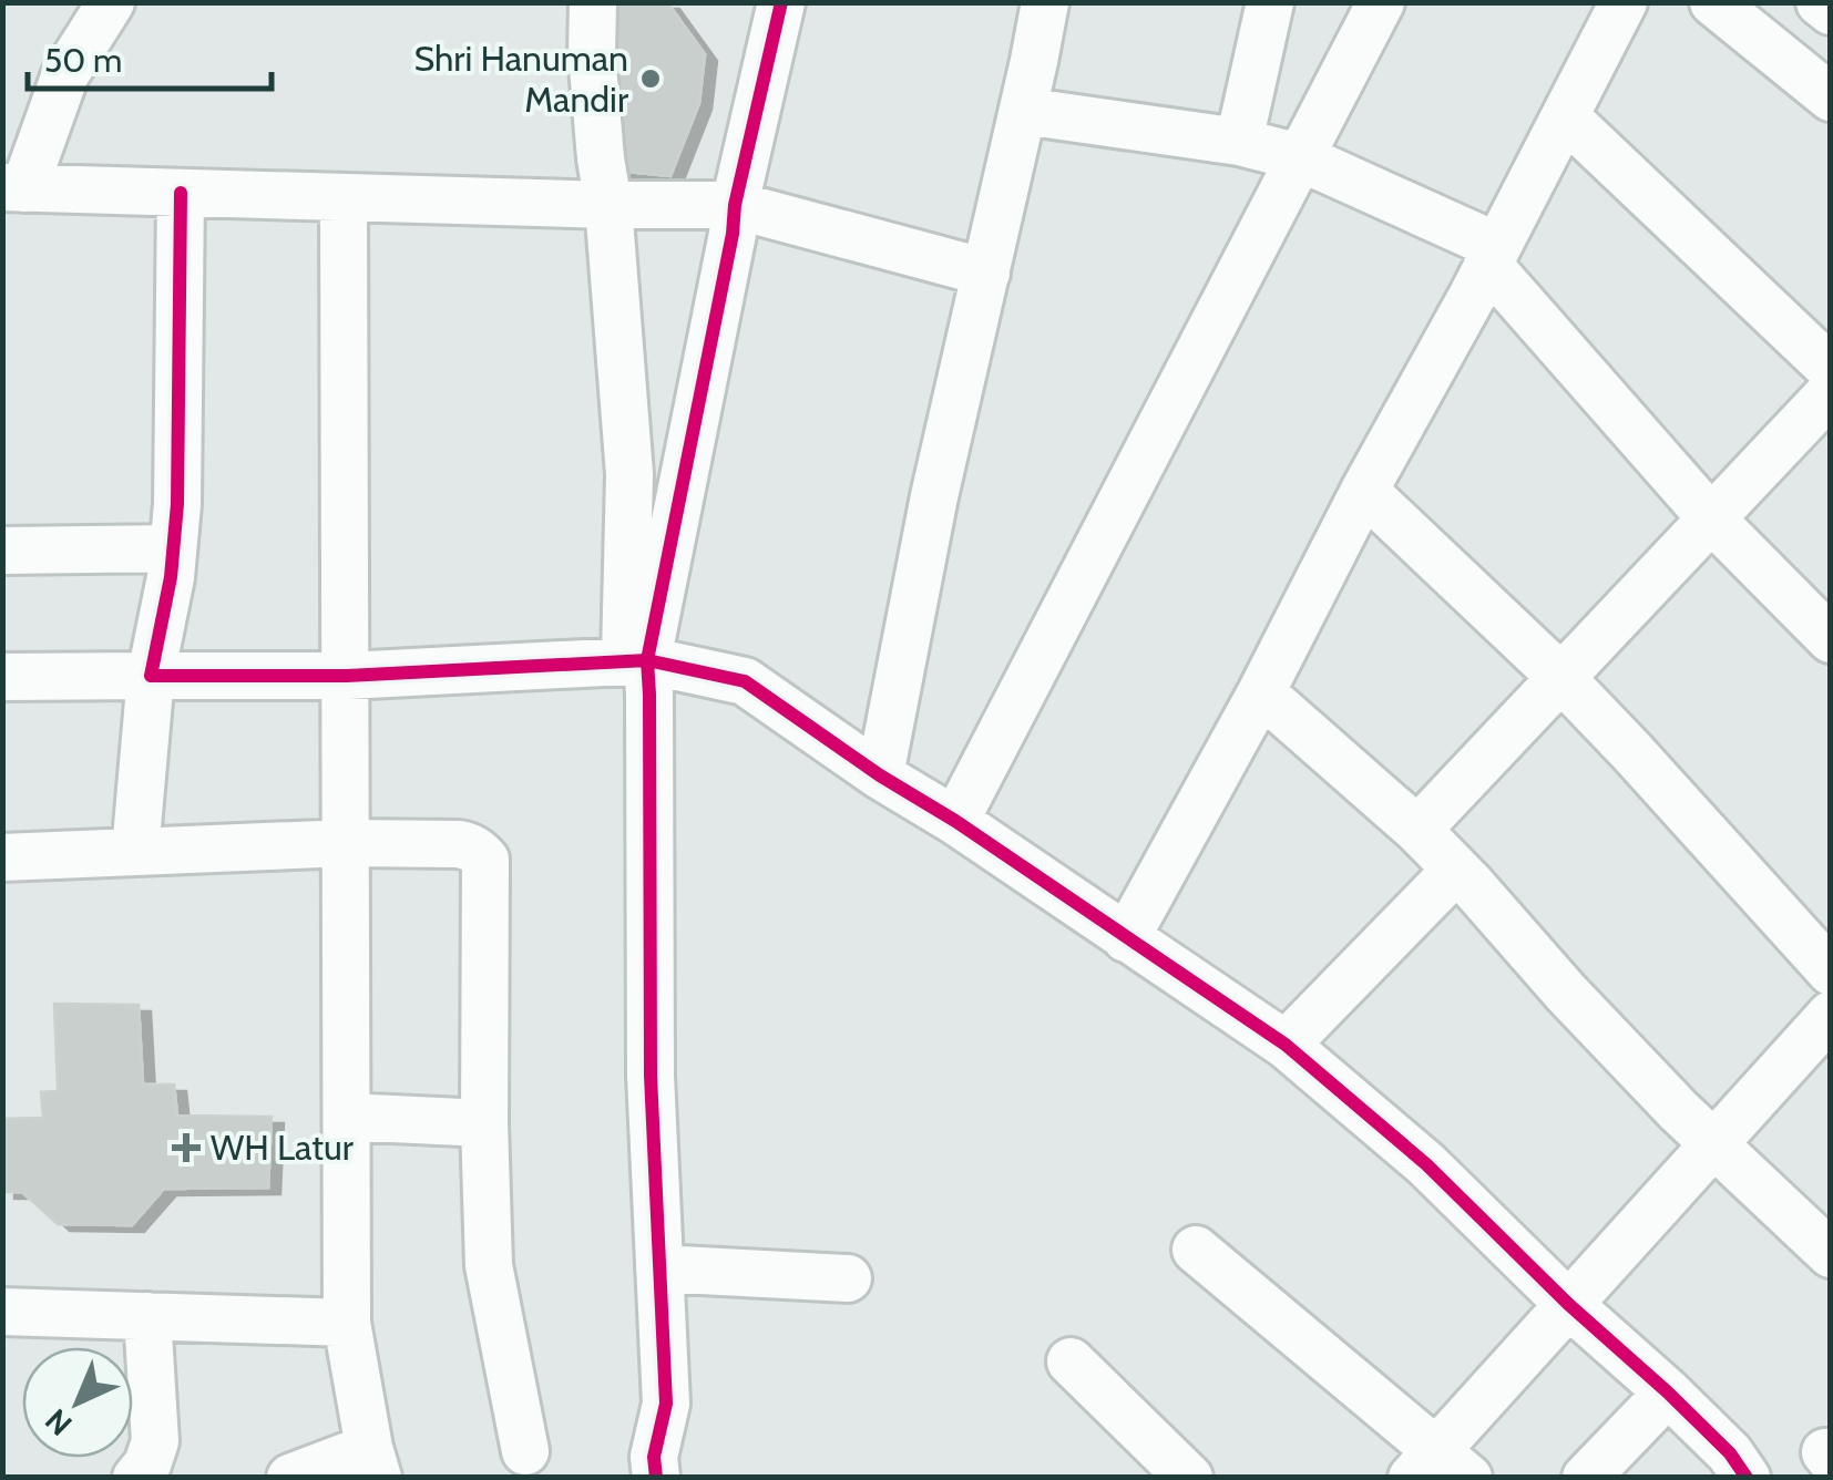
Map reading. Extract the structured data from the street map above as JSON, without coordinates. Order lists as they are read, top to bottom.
{
  "places": {
    "other": ["Shri Hanuman Mandir"],
    "health": ["WH Latur"]
  },
  "scale_bar": "50 m",
  "north": "bottom left"
}
